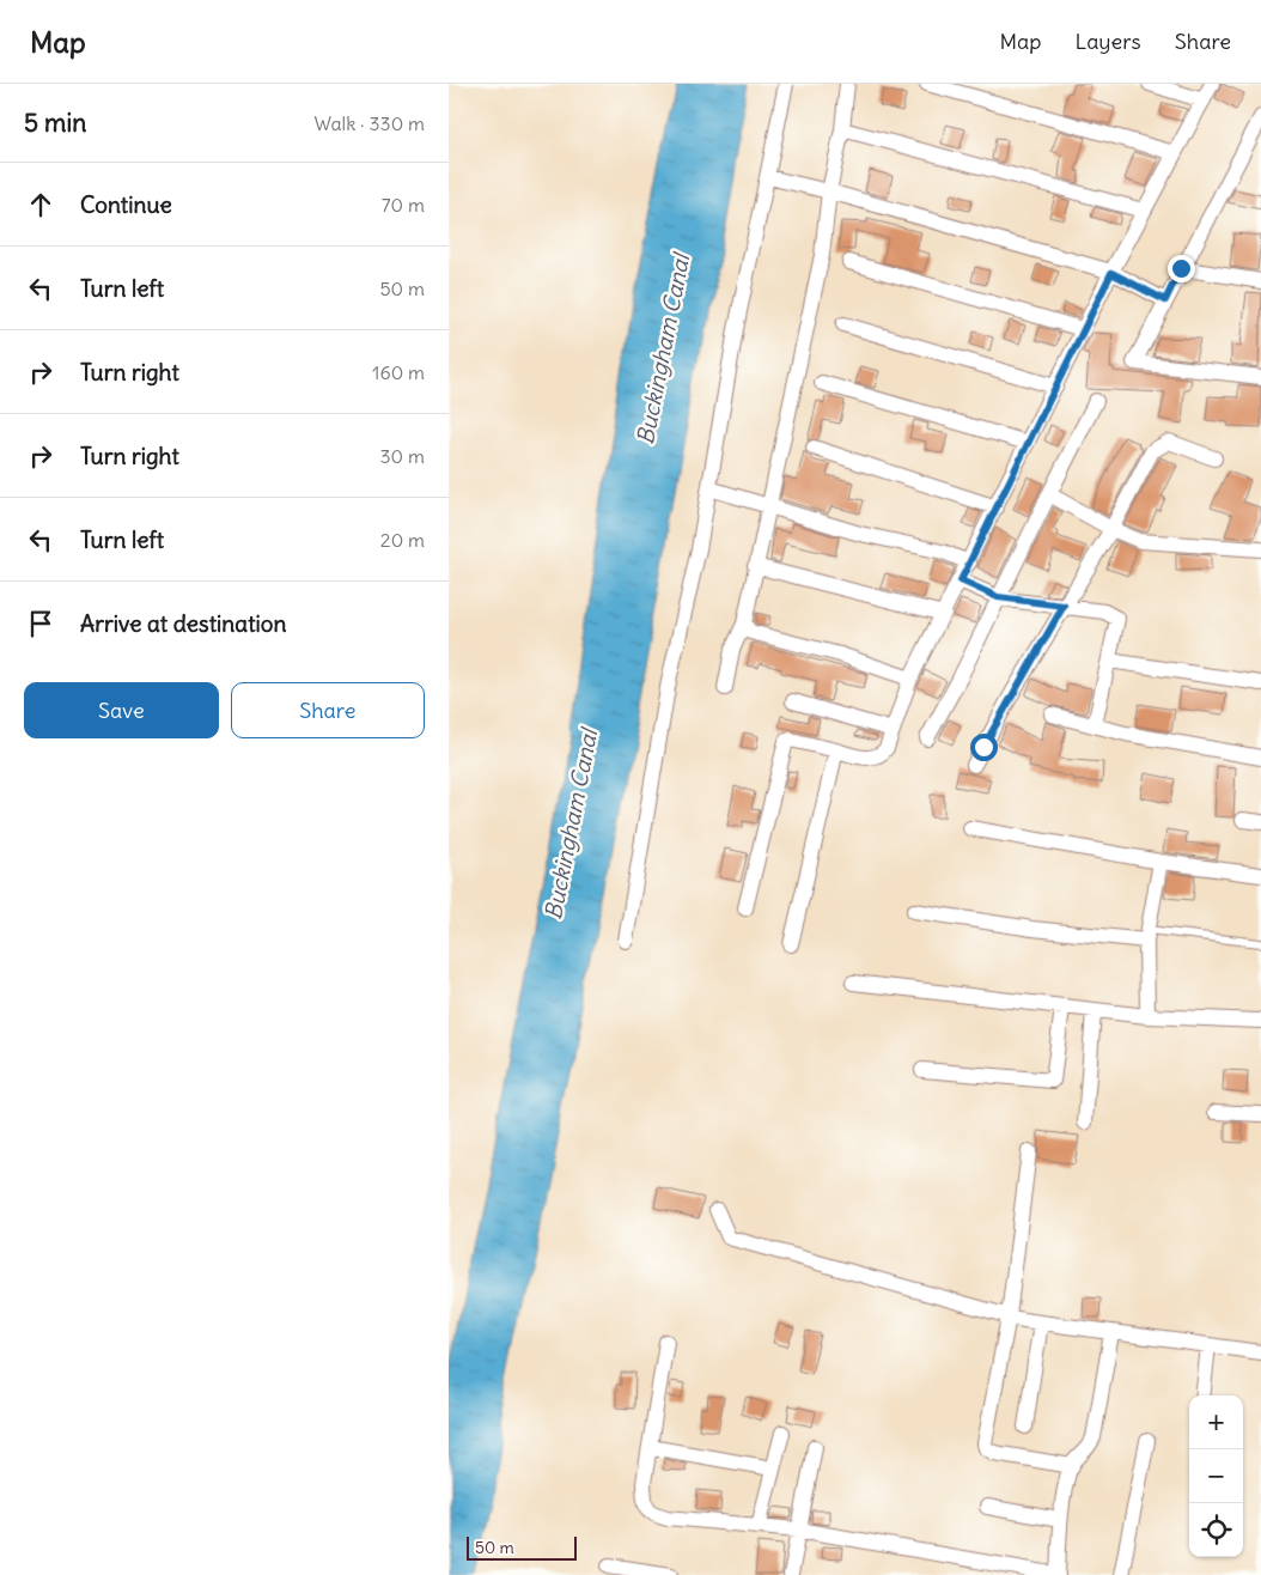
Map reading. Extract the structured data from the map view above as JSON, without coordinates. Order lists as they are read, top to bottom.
{
  "water": ["Buckingham Canal"],
  "scale_bar": "50 m",
  "page": {
    "header": "Map",
    "nav": ["Map", "Layers", "Share"],
    "heading": ["5 min", "Walk · 330 m"],
    "list": [
      ["Continue", "70 m"],
      ["Turn left", "50 m"],
      ["Turn right", "160 m"],
      ["Turn right", "30 m"],
      ["Turn left", "20 m"],
      "Arrive at destination"
    ],
    "buttons": ["Save", "Share"],
    "map_buttons": ["+", "−"],
    "scale": "50 m"
  }
}
